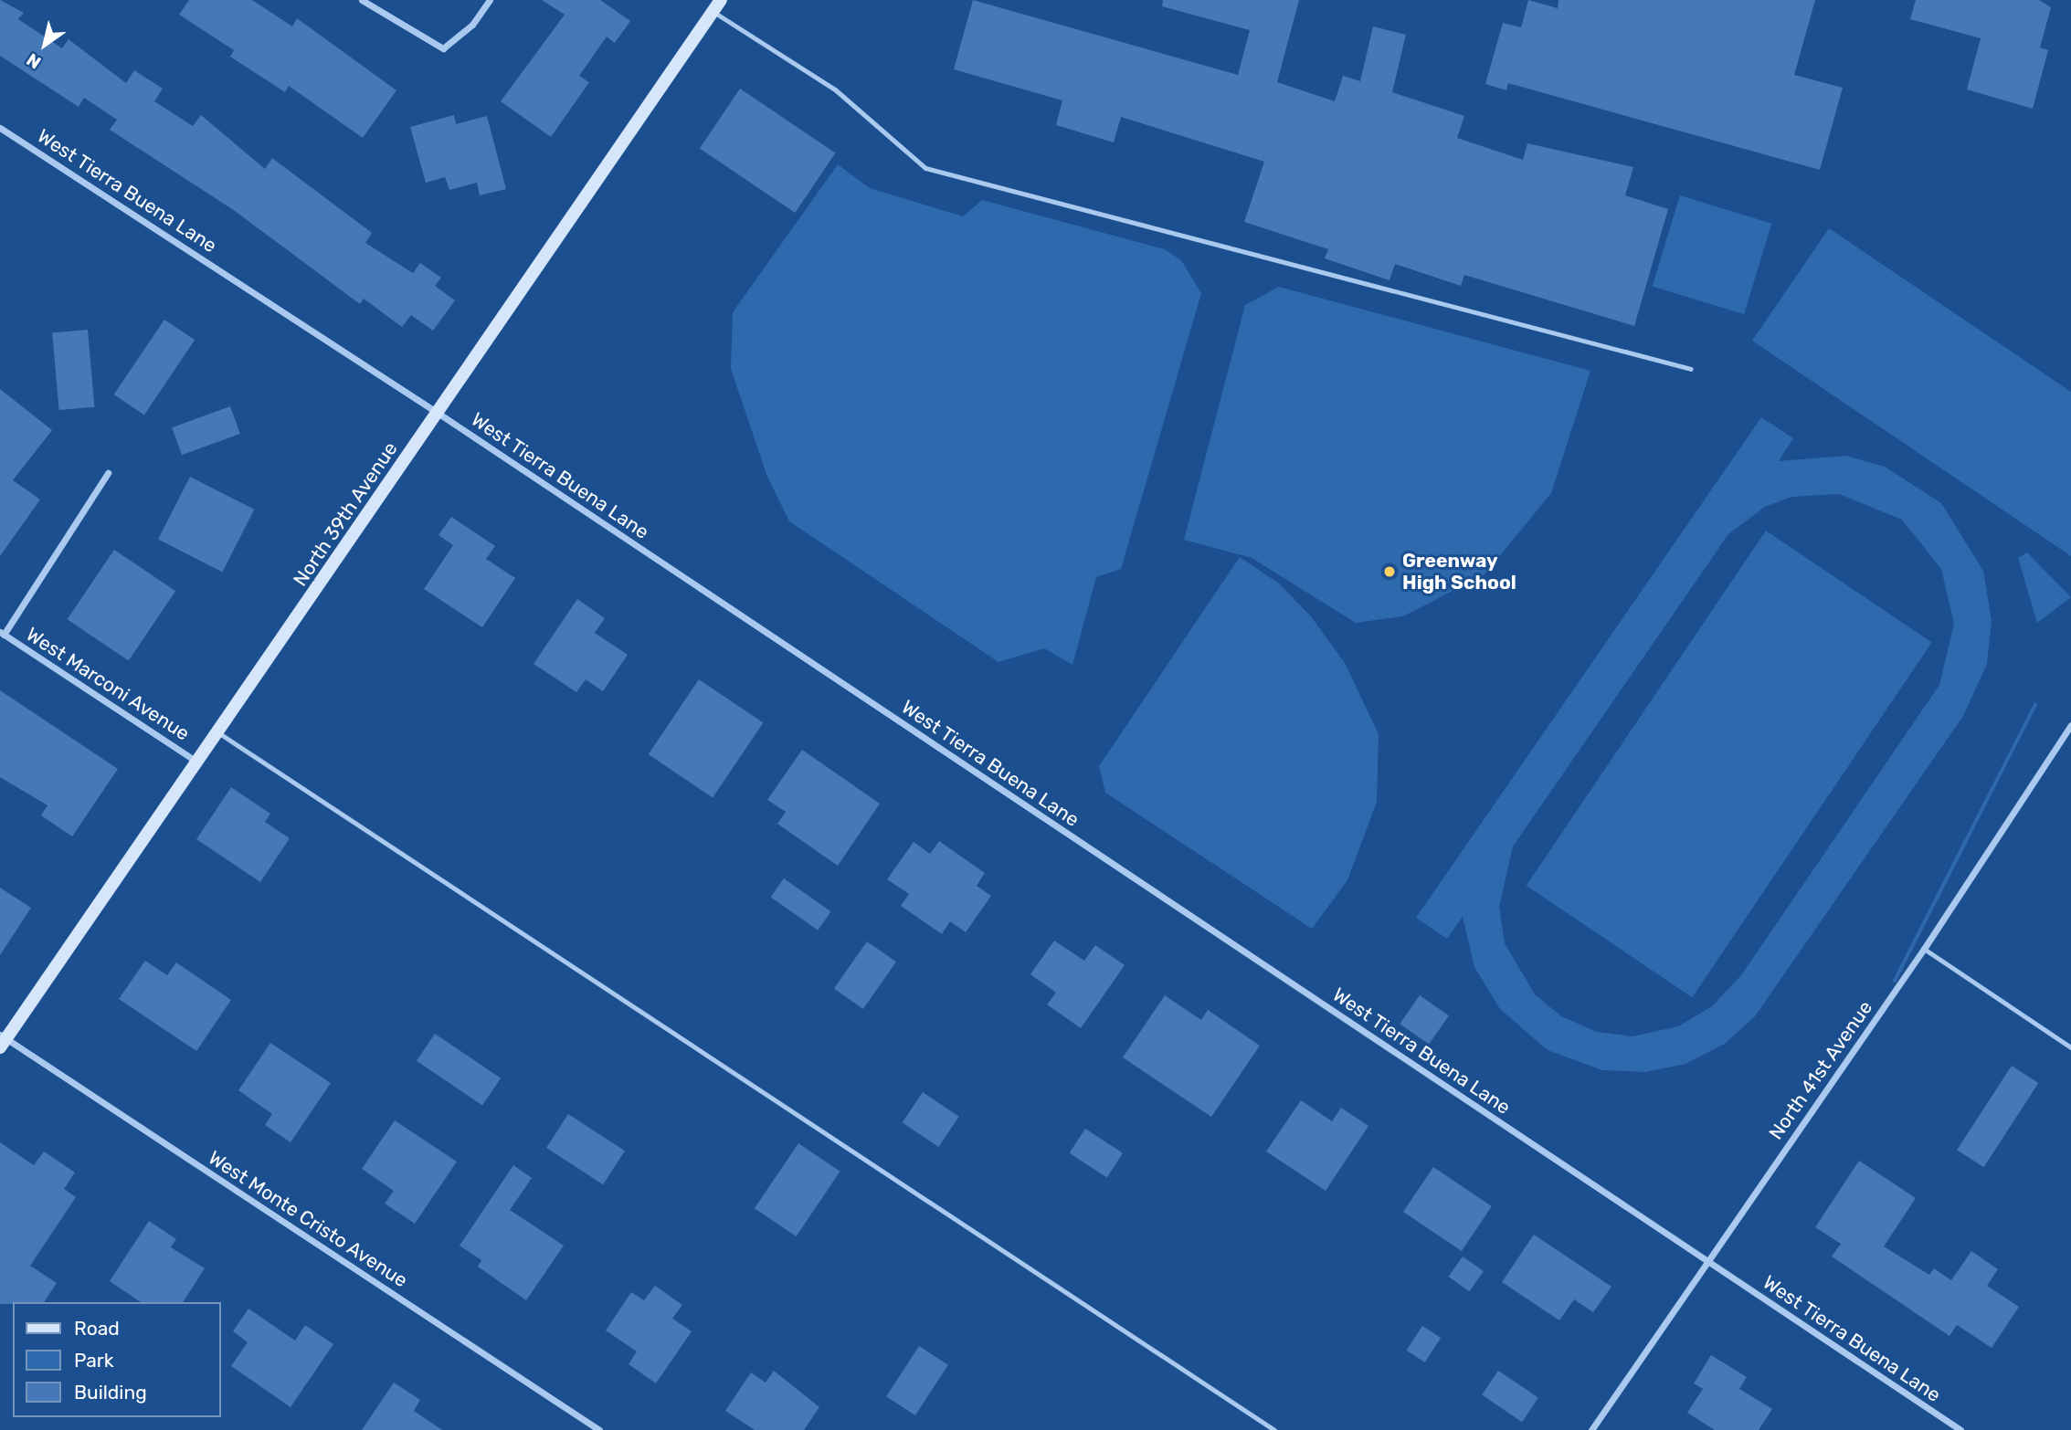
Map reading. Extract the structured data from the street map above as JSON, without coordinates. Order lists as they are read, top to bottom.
{
  "streets": {
    "street": [
      "West Tierra Buena Lane",
      "North 39th Avenue",
      "West Marconi Avenue",
      "North 41st Avenue",
      "West Monte Cristo Avenue"
    ]
  },
  "crossings": [
    ["West Tierra Buena Lane", "North 39th Avenue"],
    ["West Tierra Buena Lane", "North 41st Avenue"],
    ["North 39th Avenue", "West Marconi Avenue"],
    ["North 39th Avenue", "West Monte Cristo Avenue"]
  ],
  "places": ["Greenway High School"],
  "legend": ["Road", "Park", "Building"],
  "north": "bottom left"
}
